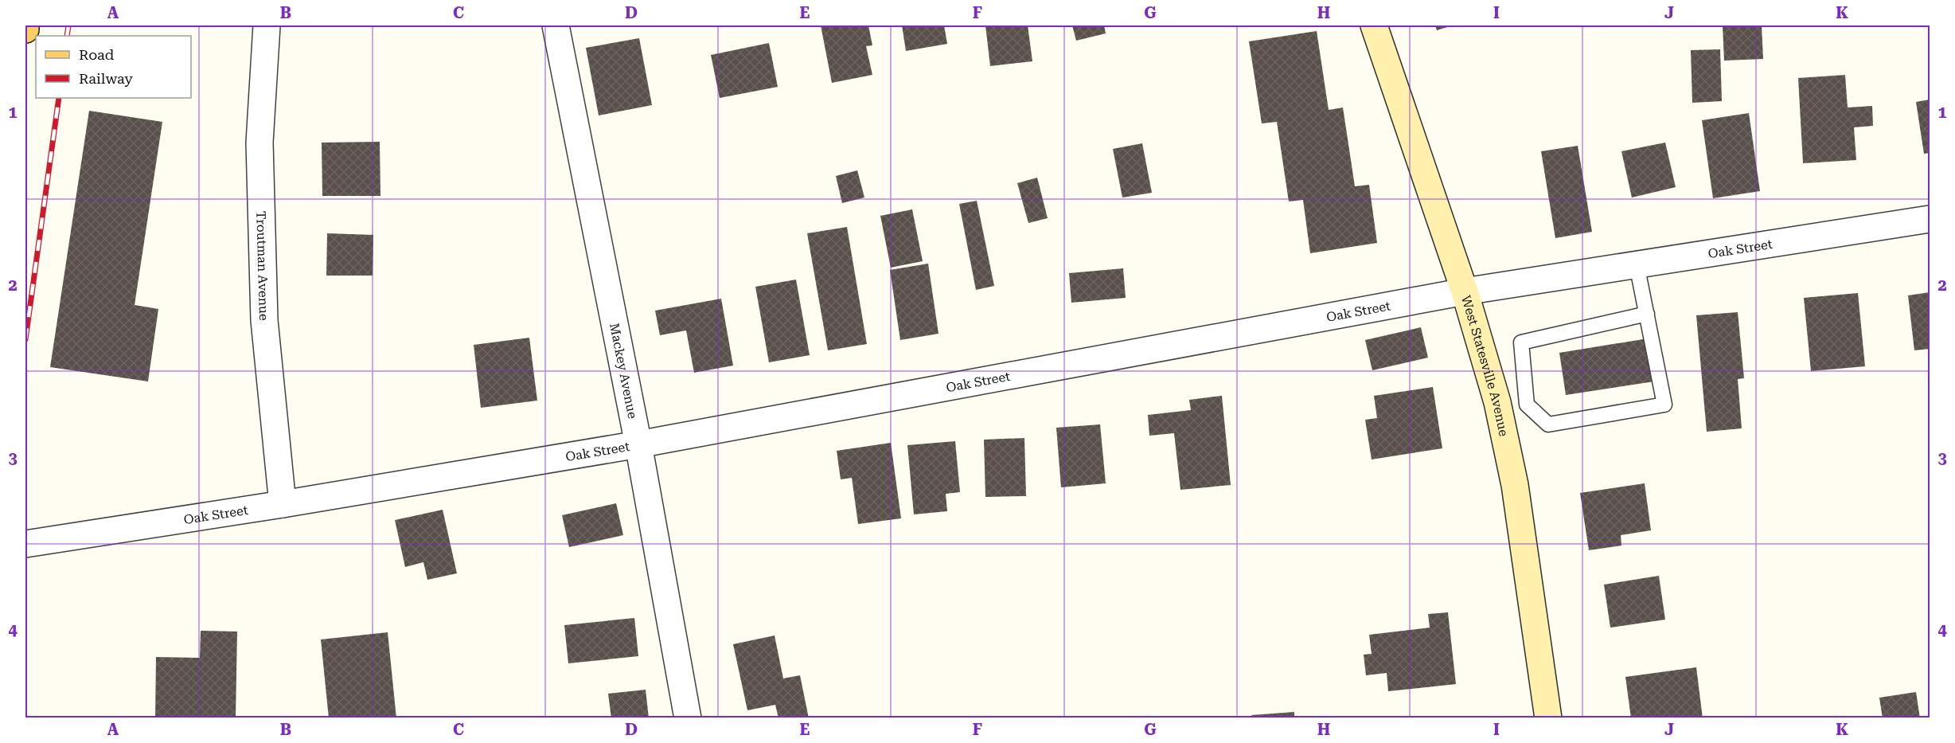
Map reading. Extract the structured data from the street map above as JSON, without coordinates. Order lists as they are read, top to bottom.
{
  "streets": {
    "street": [
      "Oak Street",
      "Troutman Avenue",
      "West Statesville Avenue",
      "Mackey Avenue"
    ]
  },
  "crossings": [
    ["Oak Street", "Troutman Avenue"],
    ["Oak Street", "West Statesville Avenue"],
    ["Oak Street", "Mackey Avenue"]
  ],
  "legend": ["Road", "Railway"],
  "grid": {
    "columns": [
      "A",
      "B",
      "C",
      "D",
      "E",
      "F",
      "G",
      "H",
      "I",
      "J",
      "K"
    ],
    "rows": [
      "1",
      "2",
      "3",
      "4"
    ]
  }
}
